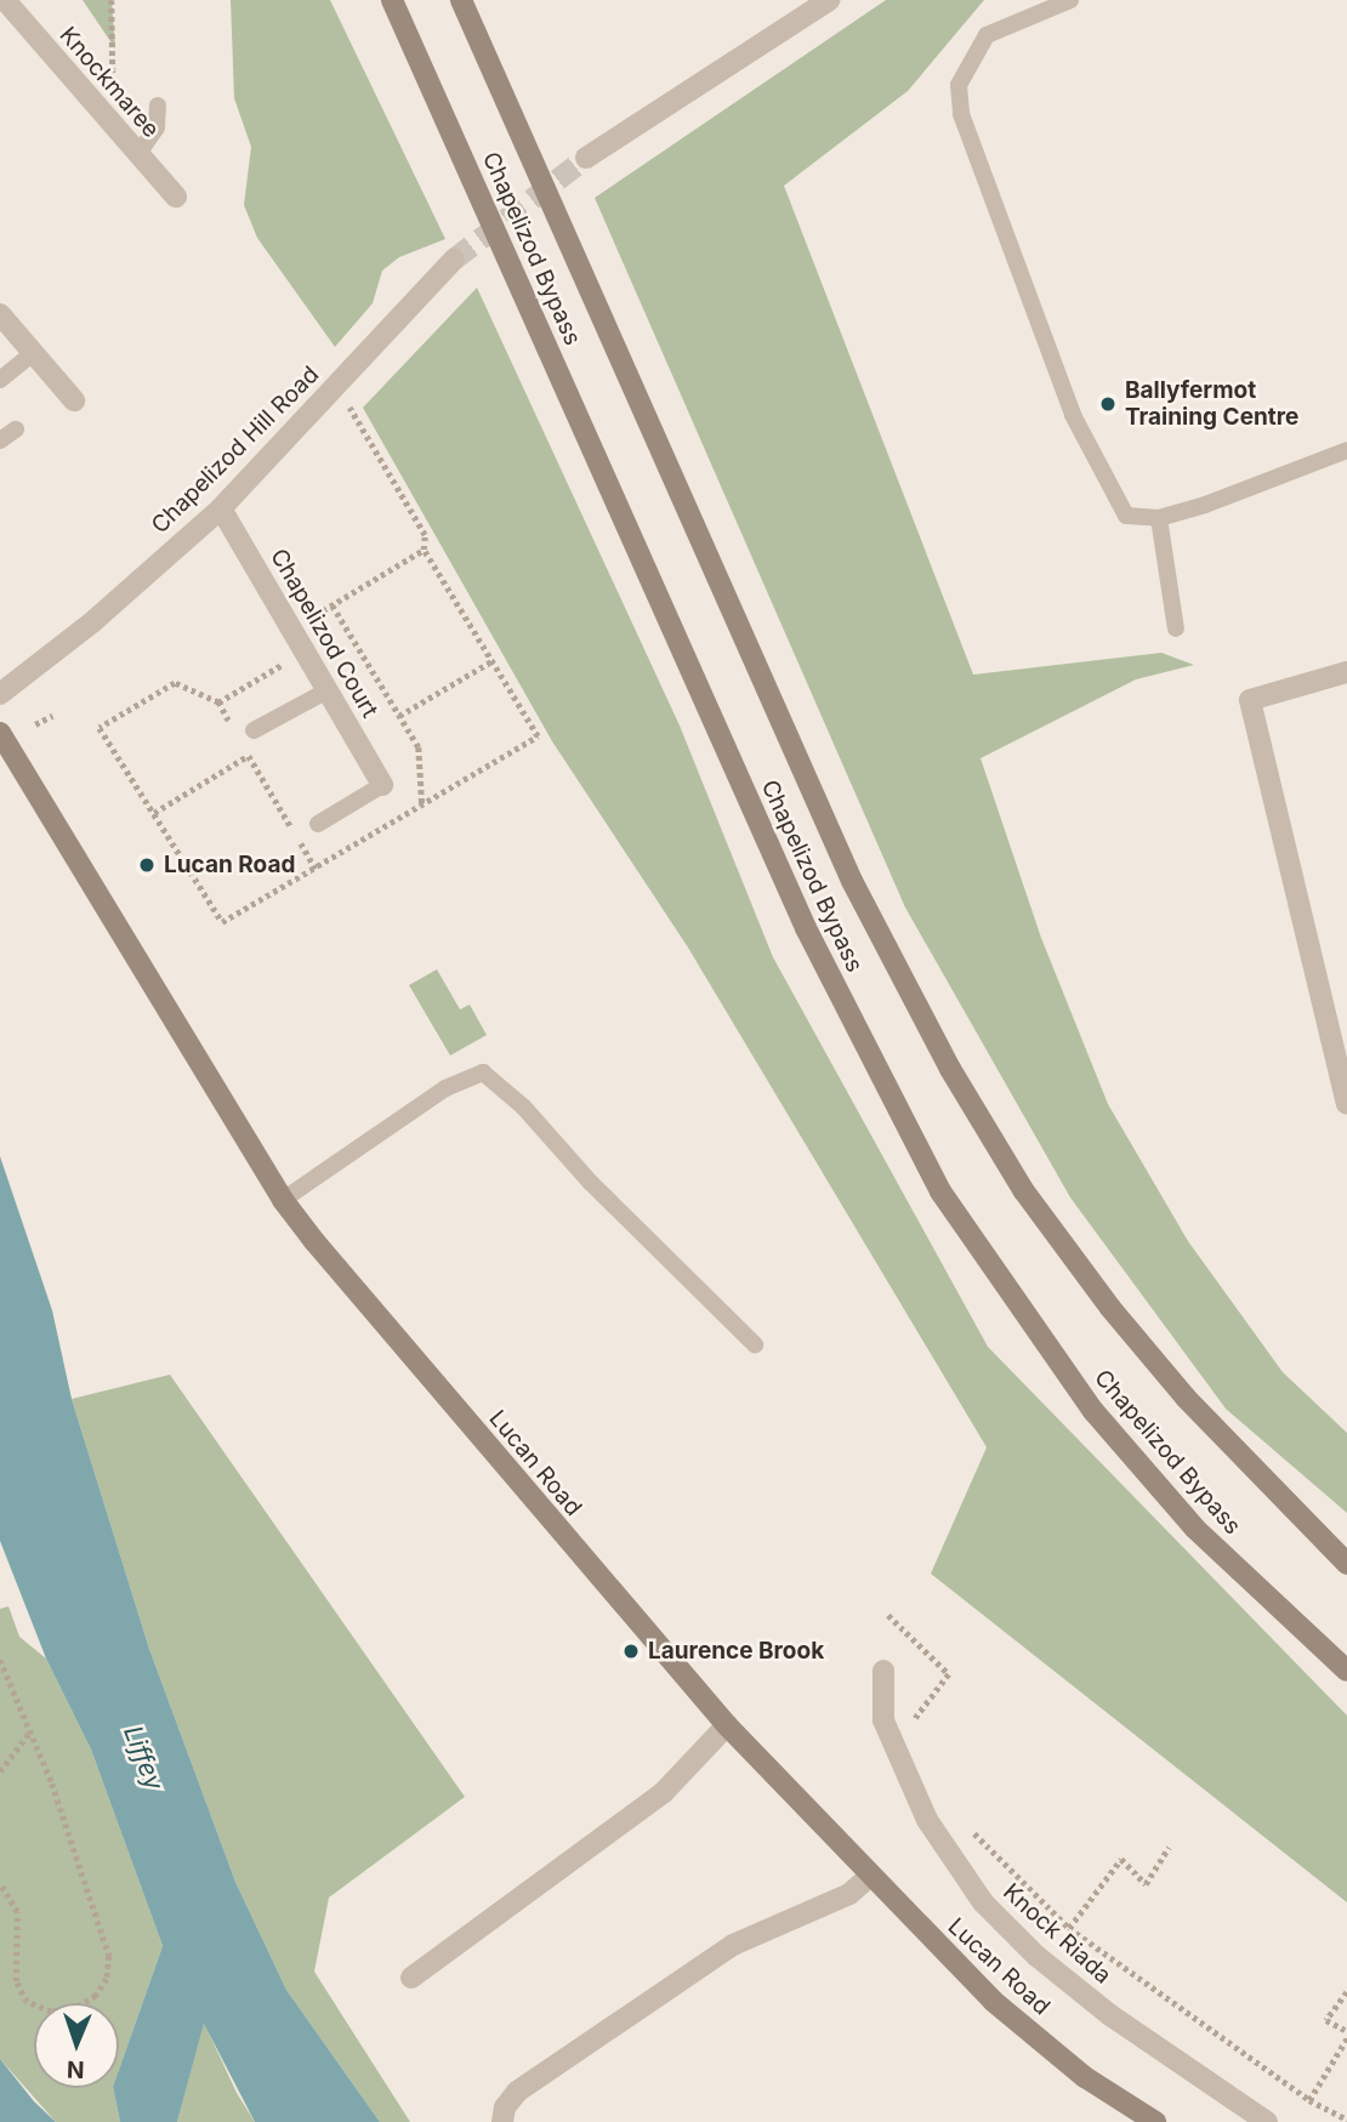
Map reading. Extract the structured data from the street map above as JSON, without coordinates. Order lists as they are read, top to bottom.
{
  "streets": {
    "main road": ["Chapelizod Bypass", "Lucan Road"],
    "street": [
      "Knockmaree",
      "Chapelizod Hill Road",
      "Chapelizod Court",
      "Knock Riada"
    ]
  },
  "crossings": [
    ["Chapelizod Hill Road", "Chapelizod Court"]
  ],
  "water": ["Liffey"],
  "places": ["Ballyfermot Training Centre", "Lucan Road", "Laurence Brook"],
  "north": "bottom"
}
